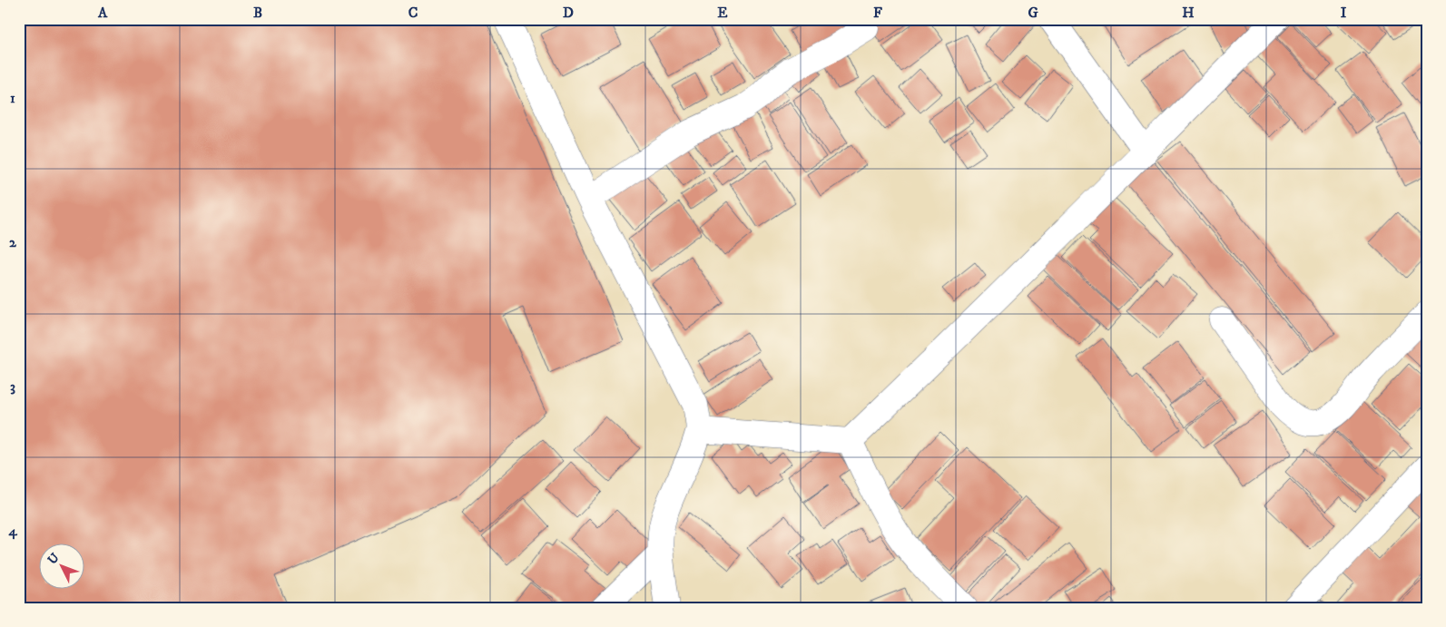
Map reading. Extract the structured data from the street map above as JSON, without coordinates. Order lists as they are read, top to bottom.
{
  "north": "top left",
  "grid": {
    "columns": [
      "A",
      "B",
      "C",
      "D",
      "E",
      "F",
      "G",
      "H",
      "I"
    ],
    "rows": [
      "1",
      "2",
      "3",
      "4"
    ]
  }
}
